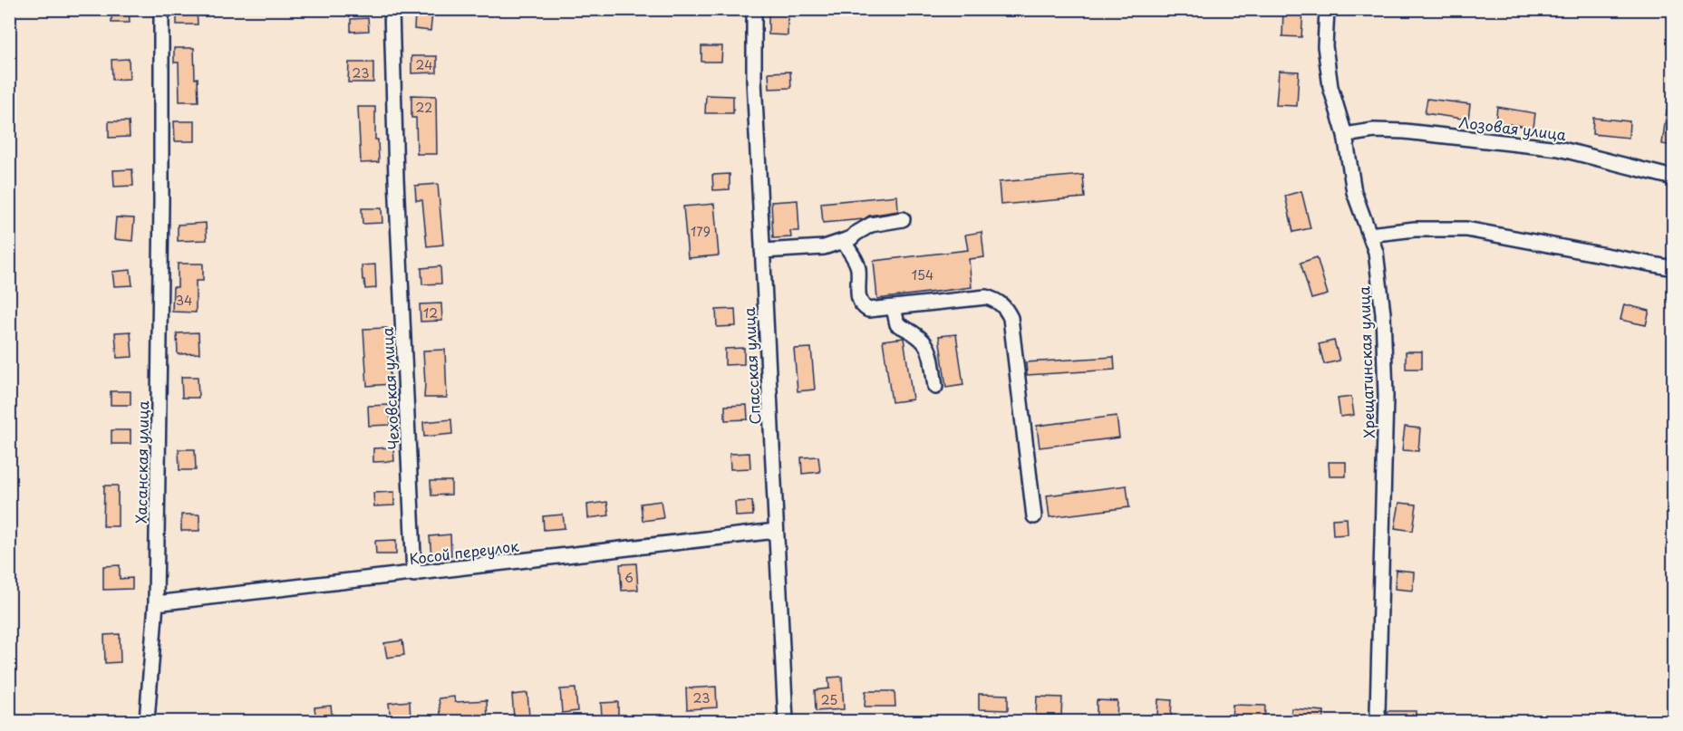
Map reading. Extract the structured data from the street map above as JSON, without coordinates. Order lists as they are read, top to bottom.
{
  "streets": {
    "street": [
      "Лозовая улица",
      "Хрещатинская улица",
      "Спасская улица",
      "Чеховская улица",
      "Хасанская улица",
      "Косой переулок"
    ]
  },
  "crossings": [
    ["Лозовая улица", "Хрещатинская улица"],
    ["Спасская улица", "Косой переулок"],
    ["Чеховская улица", "Косой переулок"],
    ["Хасанская улица", "Косой переулок"]
  ],
  "house_numbers": [
    "24",
    "23",
    "22",
    "179",
    "154",
    "34",
    "12",
    "6",
    "23",
    "25"
  ]
}
